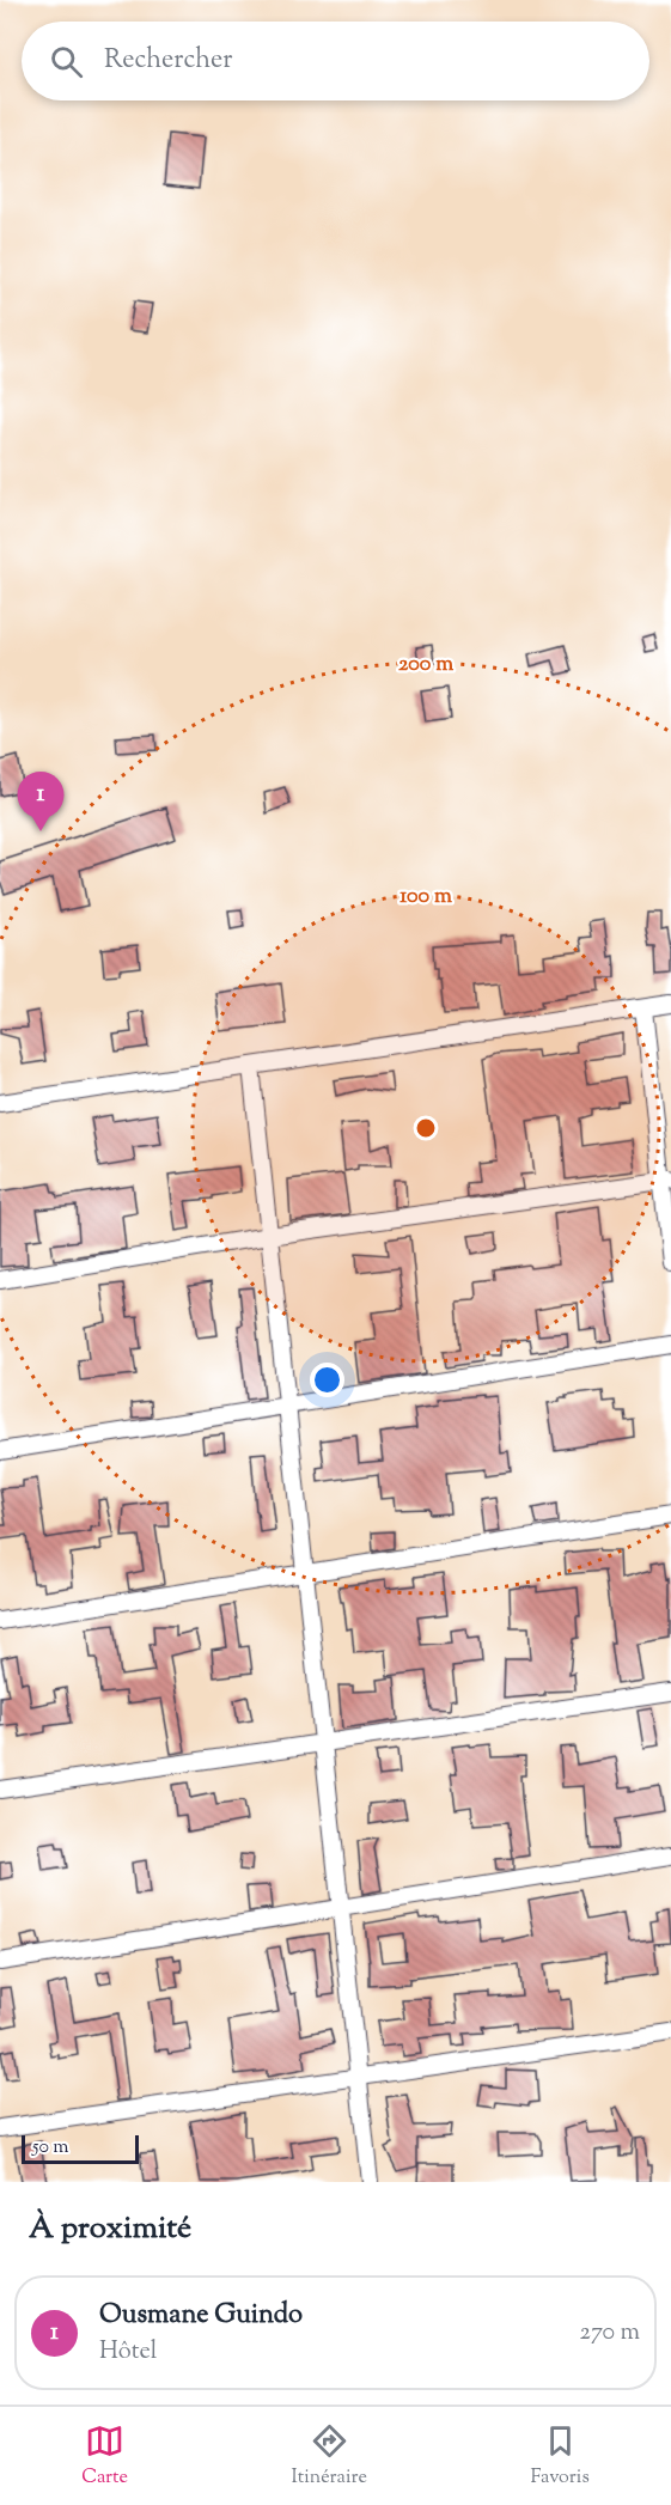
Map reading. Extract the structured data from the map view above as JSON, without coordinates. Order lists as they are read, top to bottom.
{
  "scale_bar": "50 m",
  "page": {
    "search": "Rechercher",
    "pins": "1",
    "scale": "50 m",
    "heading": "À proximité",
    "list": [
      {
        "mark": "1",
        "name": "Ousmane Guindo",
        "note": "Hôtel",
        "value": "270 m"
      }
    ],
    "nav": ["Carte", "Itinéraire", "Favoris"]
  },
  "rings": ["200 m", "100 m"]
}
